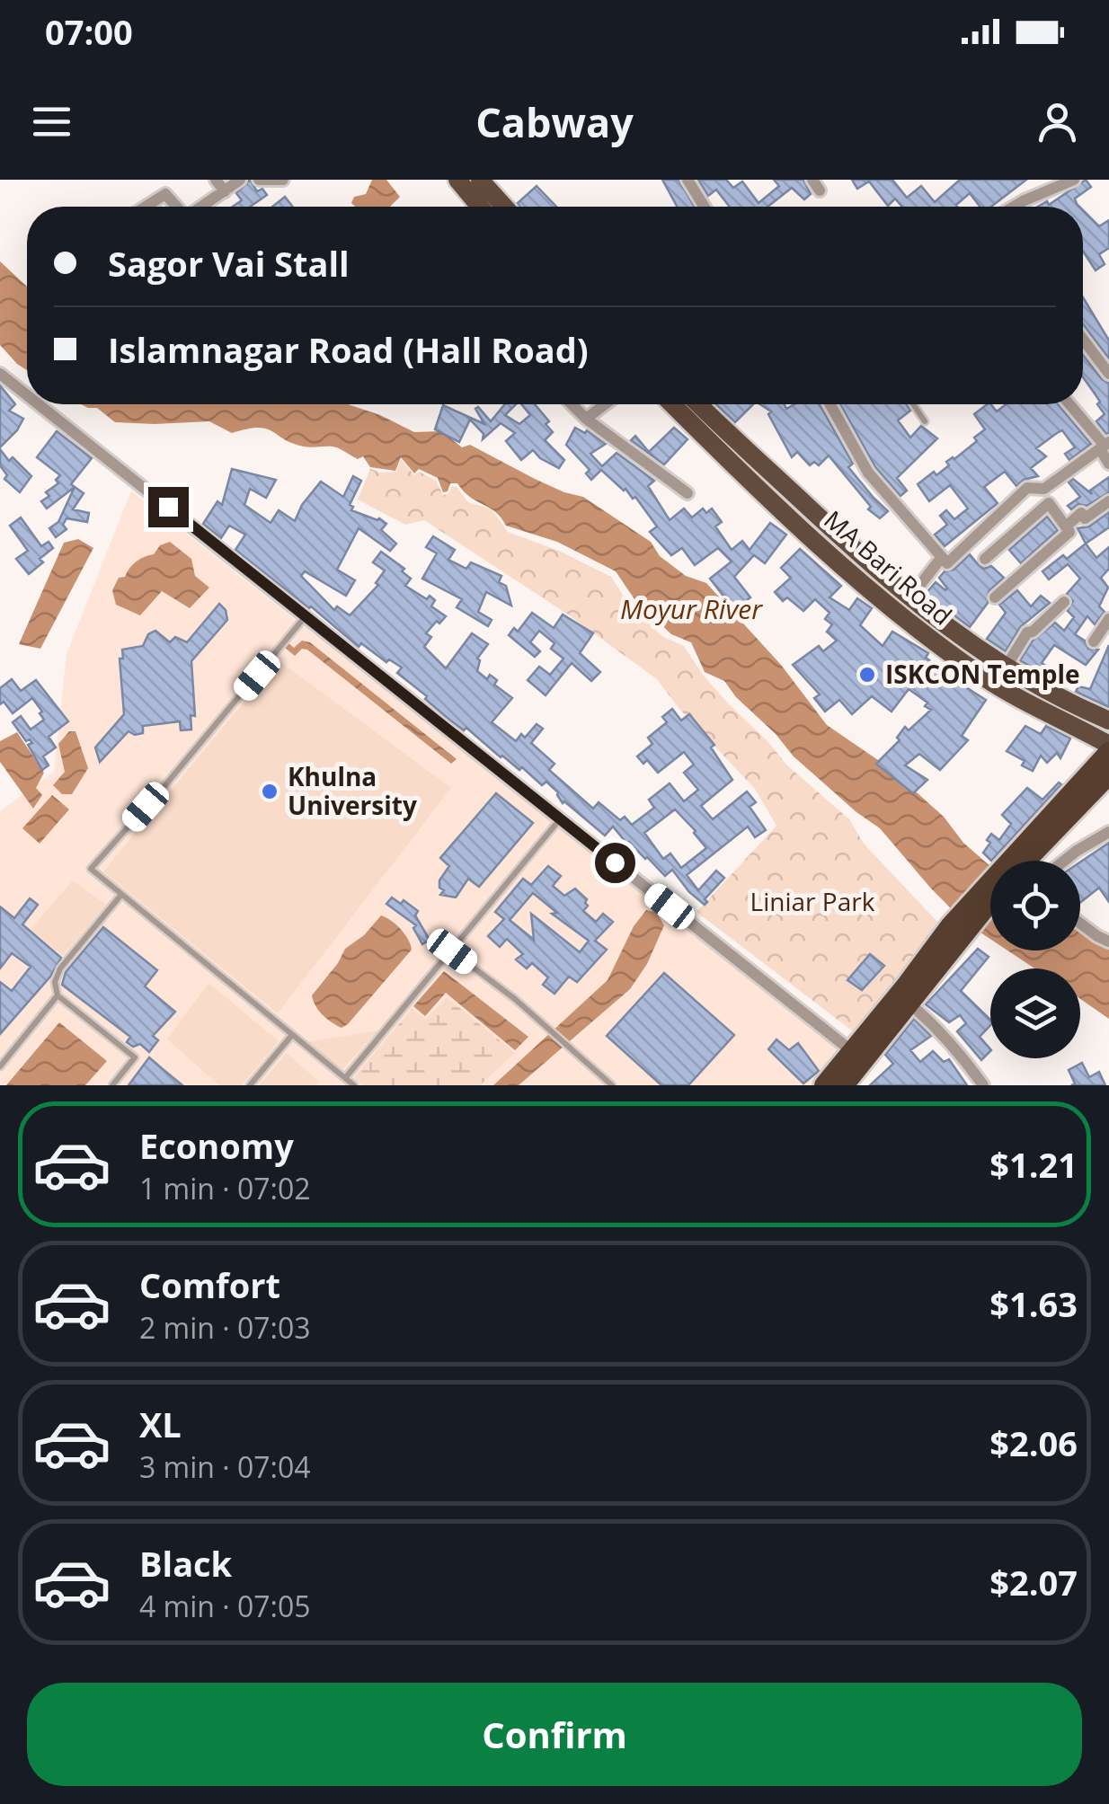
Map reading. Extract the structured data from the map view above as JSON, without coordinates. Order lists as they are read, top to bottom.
{
  "streets": {
    "main road": ["MA Bari Road"]
  },
  "water": ["Moyur River"],
  "parks": ["Liniar Park"],
  "places": ["ISKCON Temple", "Khulna University"],
  "page": {
    "status": "07:00",
    "header": "Cabway",
    "banner": ["Sagor Vai Stall", "Islamnagar Road (Hall Road)"],
    "list": [
      {
        "name": "Economy",
        "note": "1 min · 07:02",
        "value": "$1.21"
      },
      {
        "name": "Comfort",
        "note": "2 min · 07:03",
        "value": "$1.63"
      },
      {
        "name": "XL",
        "note": "3 min · 07:04",
        "value": "$2.06"
      },
      {
        "name": "Black",
        "note": "4 min · 07:05",
        "value": "$2.07"
      }
    ],
    "buttons": "Confirm"
  }
}
